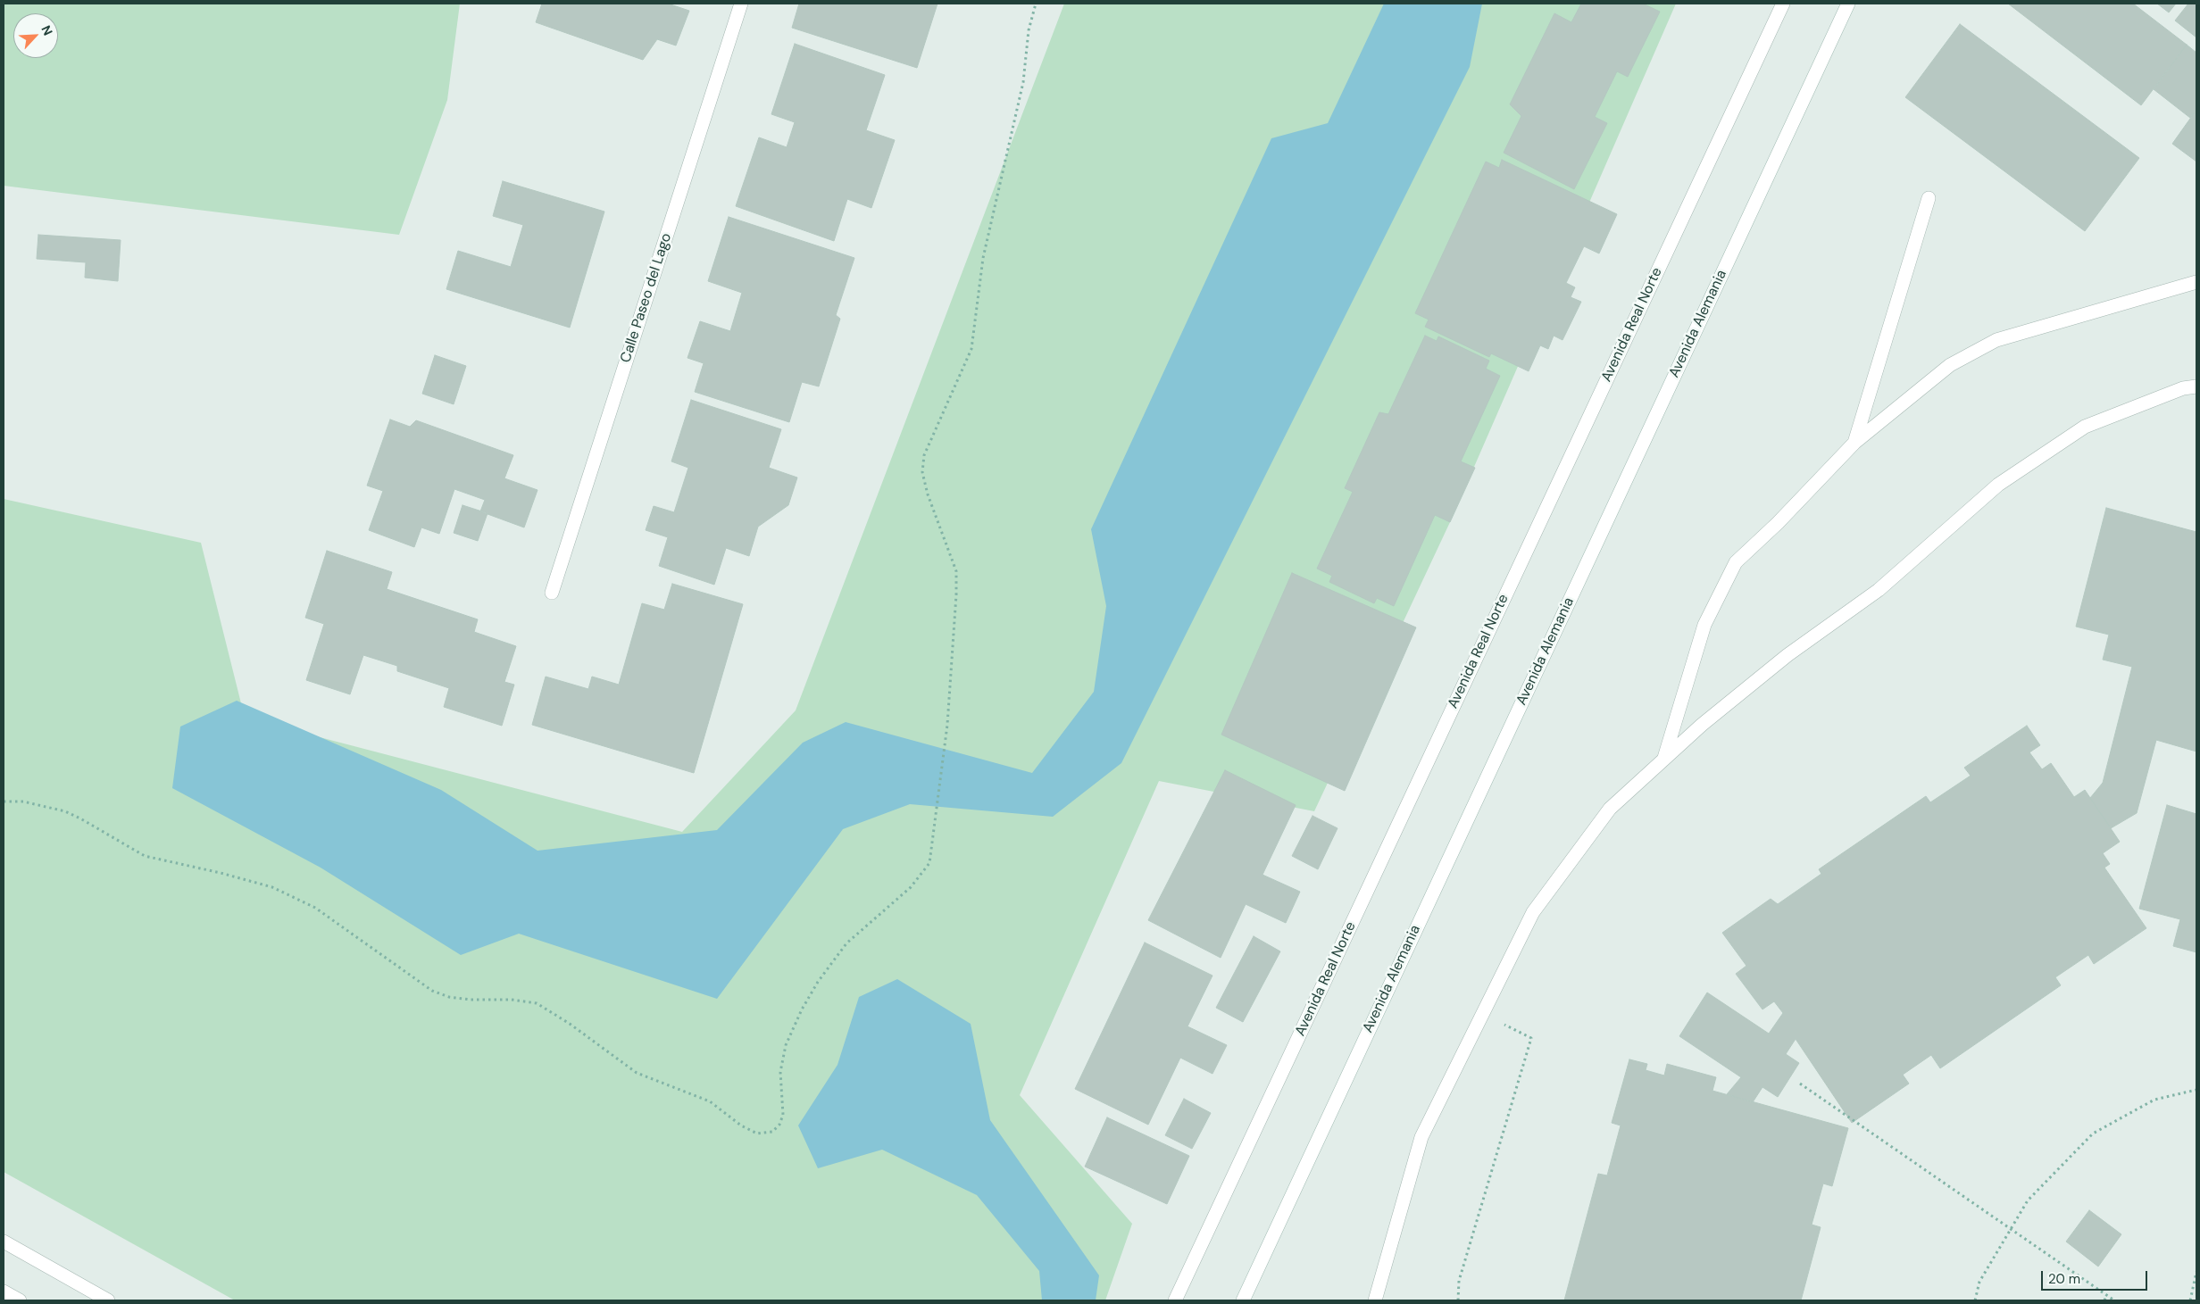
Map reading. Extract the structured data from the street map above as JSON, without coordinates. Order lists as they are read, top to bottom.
{
  "streets": {
    "street": ["Calle Paseo del Lago", "Avenida Alemania", "Avenida Real Norte"]
  },
  "scale_bar": "20 m",
  "north": "top right"
}
